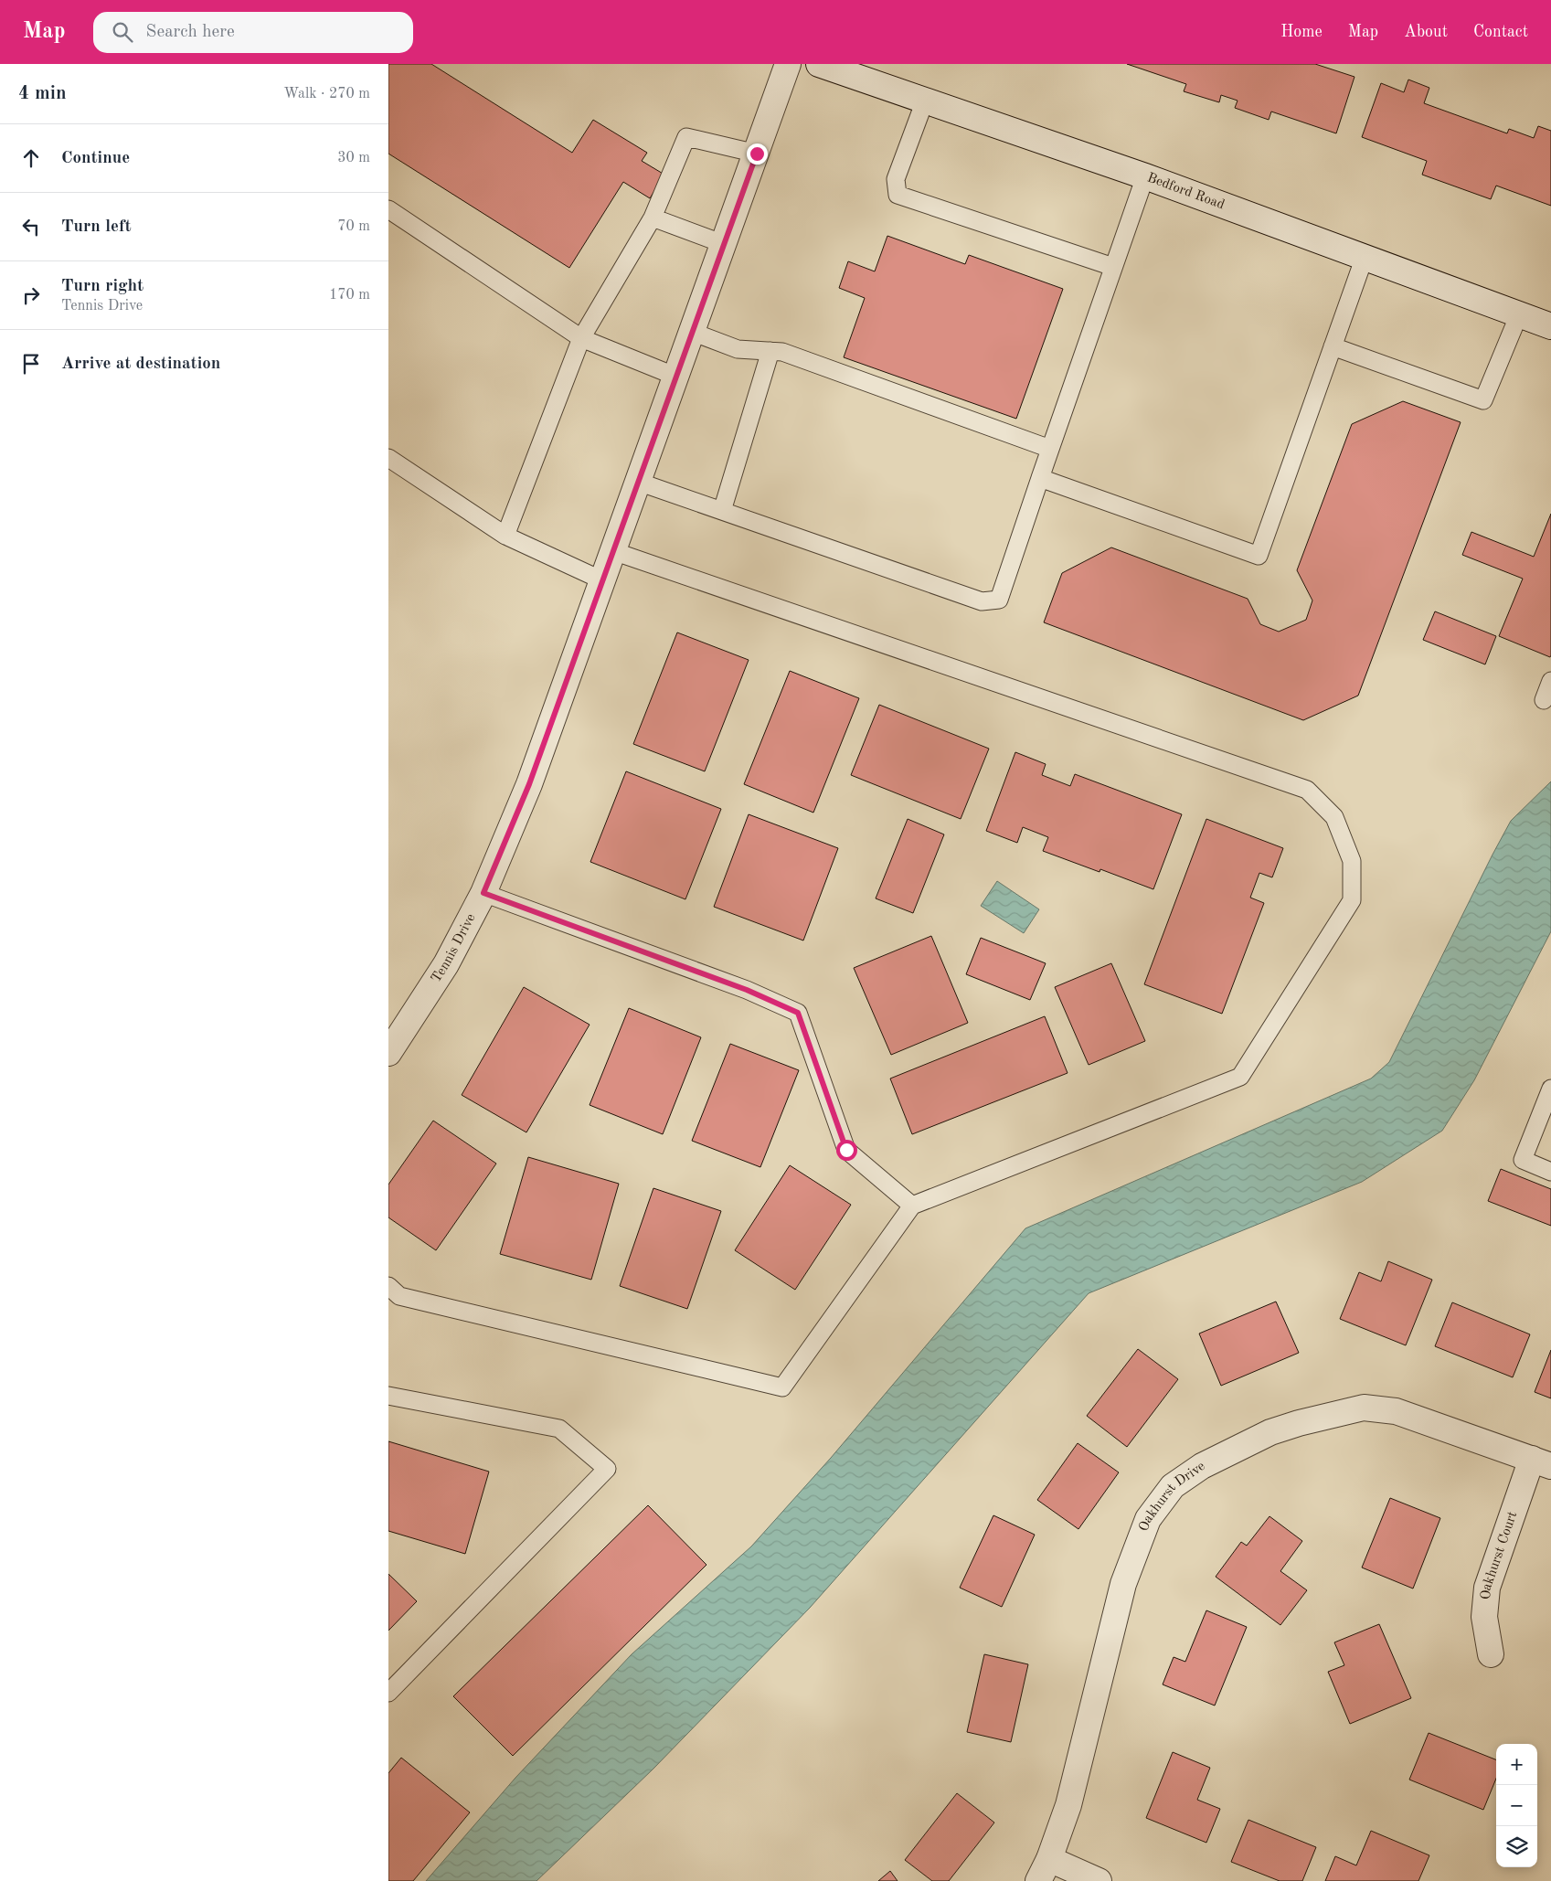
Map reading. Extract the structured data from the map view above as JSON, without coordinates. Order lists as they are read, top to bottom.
{
  "streets": {
    "street": [
      "Bedford Road",
      "Tennis Drive",
      "Oakhurst Drive",
      "Oakhurst Court"
    ]
  },
  "crossings": [
    ["Oakhurst Drive", "Oakhurst Court"]
  ],
  "page": {
    "header": "Map",
    "search": "Search here",
    "nav": [
      "Home",
      "Map",
      "About",
      "Contact"
    ],
    "heading": ["4 min", "Walk · 270 m"],
    "list": [
      ["Continue", "30 m"],
      ["Turn left", "70 m"],
      ["Turn right", "Tennis Drive", "170 m"],
      "Arrive at destination"
    ],
    "map_buttons": ["+", "−"]
  }
}
